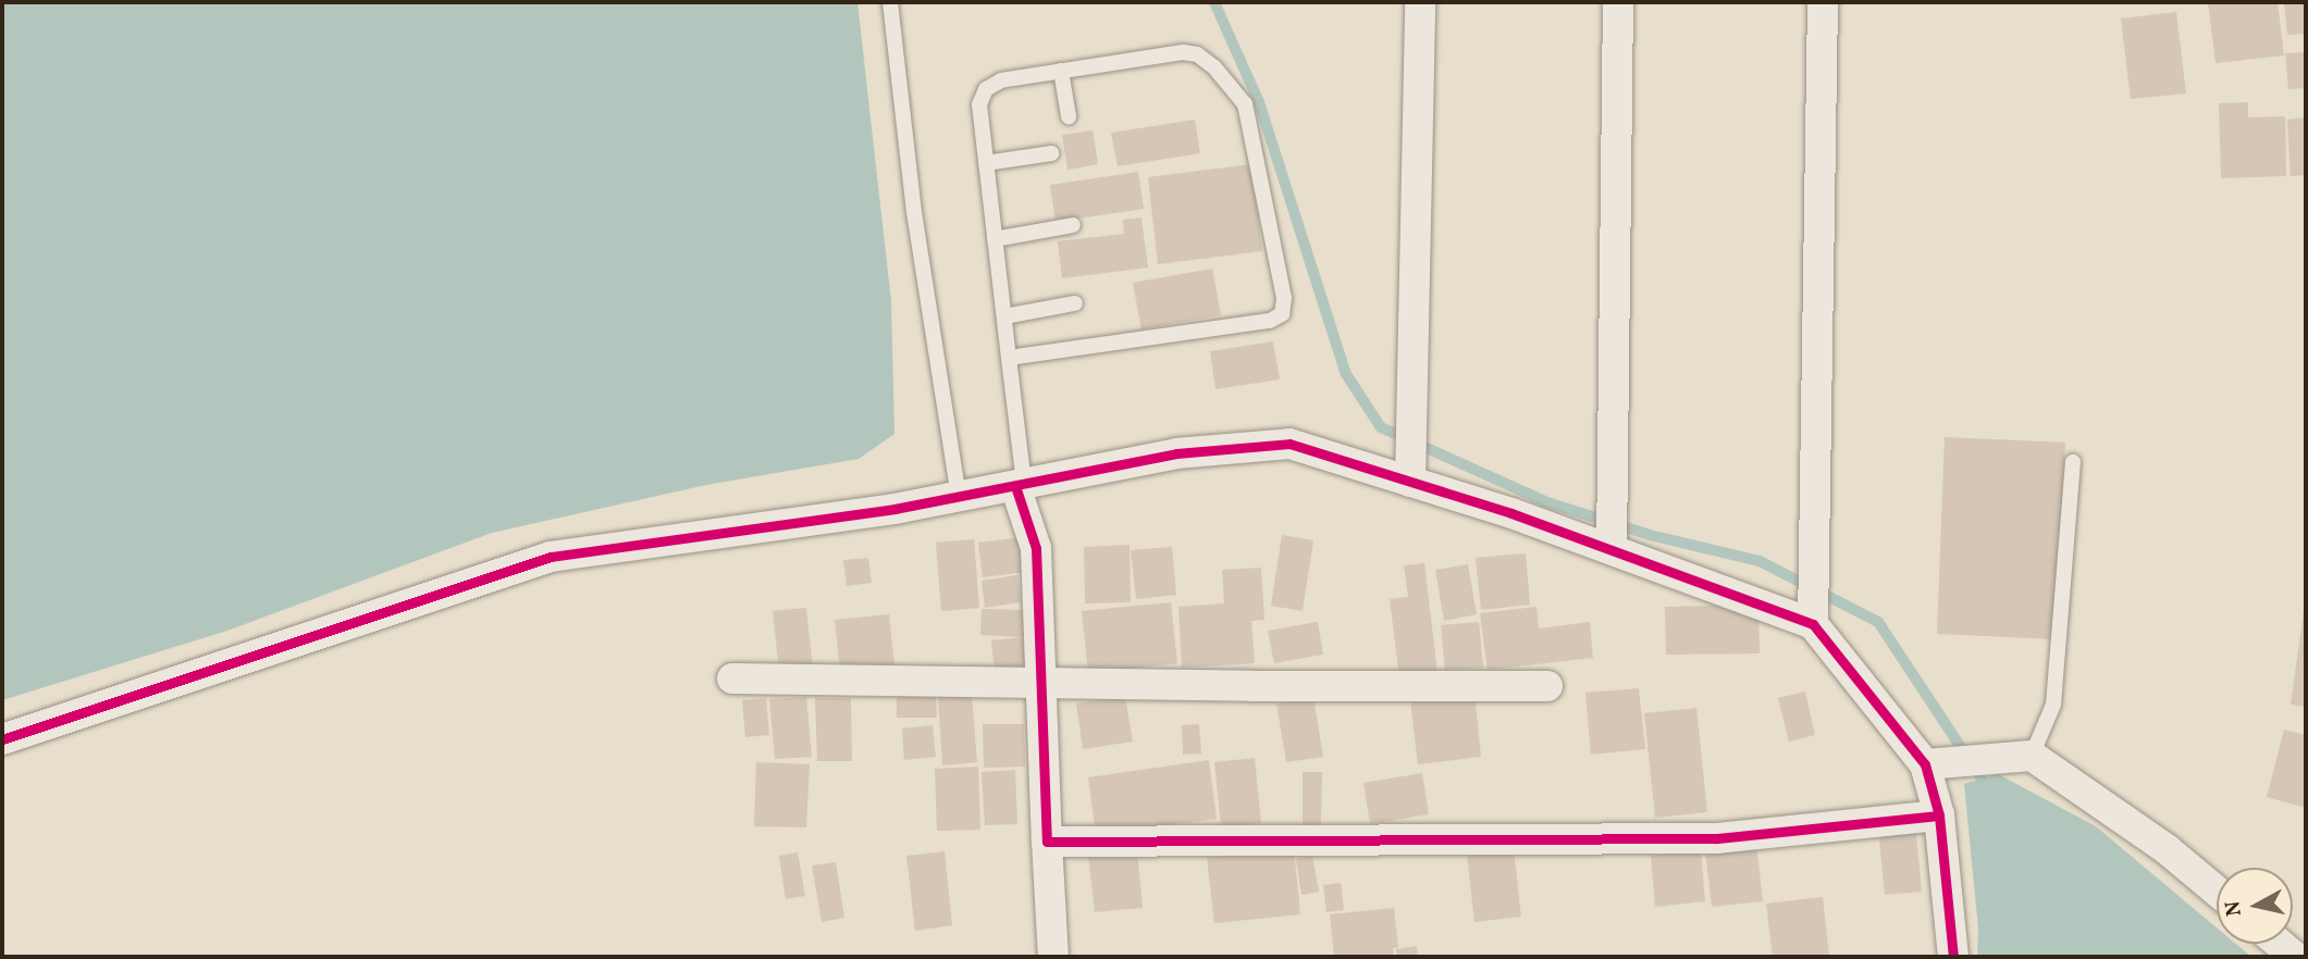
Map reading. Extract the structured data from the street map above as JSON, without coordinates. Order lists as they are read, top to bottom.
{
  "north": "left"
}
